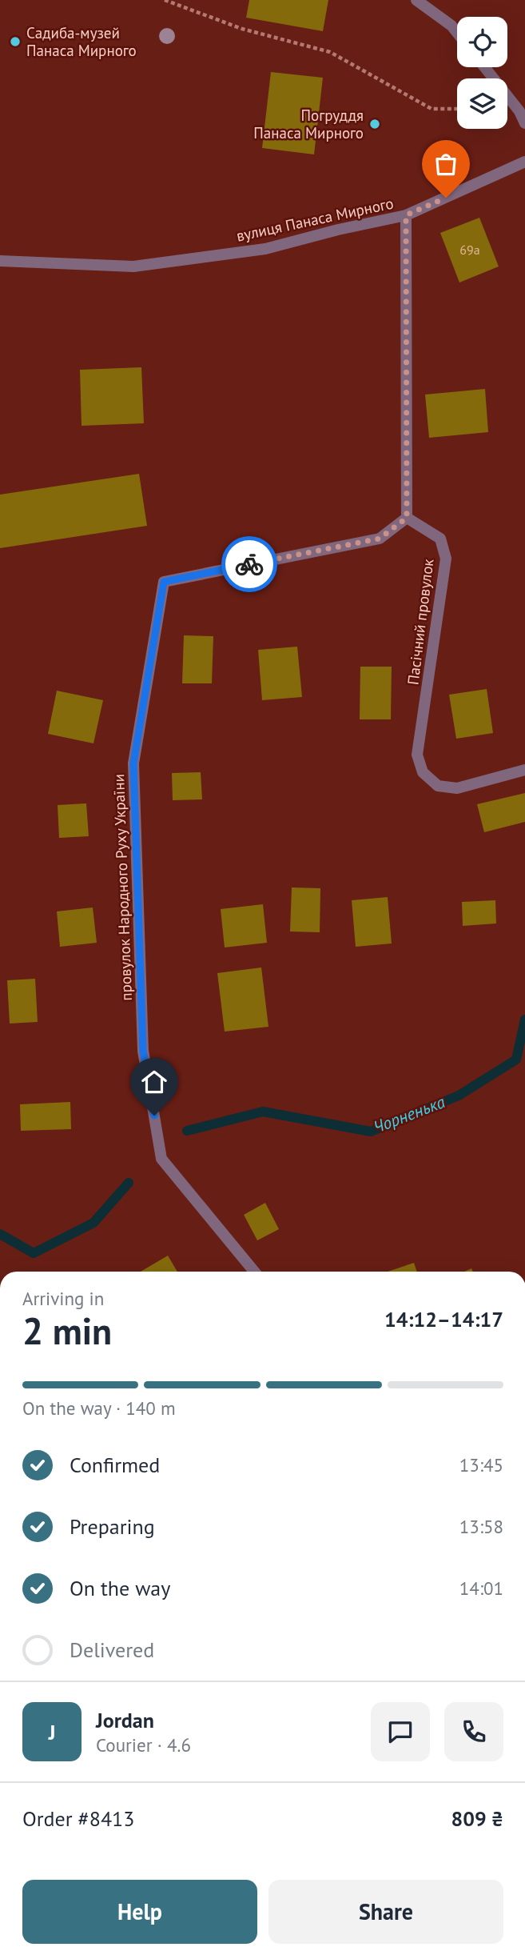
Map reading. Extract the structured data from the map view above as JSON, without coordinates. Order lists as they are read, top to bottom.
{
  "streets": {
    "street": ["вулиця Панаса Мирного", "Пасічний провулок", "провулок Народного Руху України"]
  },
  "crossings": [
    ["Пасічний провулок", "провулок Народного Руху України"]
  ],
  "water": ["Чорненька"],
  "places": ["Садиба-музей Панаса Мирного", "Погруддя Панаса Мирного"],
  "house_numbers": ["69а"],
  "page": {
    "heading": ["2 min", "Arriving in", "14:12–14:17"],
    "panel": [
      "Jordan",
      "Courier · 4.6",
      "Order #8413",
      "809 ₴"
    ],
    "bar": "On the way · 140 m",
    "list": [
      ["Confirmed", "13:45"],
      ["Preparing", "13:58"],
      ["On the way", "14:01"],
      "Delivered"
    ],
    "round": "J",
    "buttons": ["Help", "Share"]
  }
}
